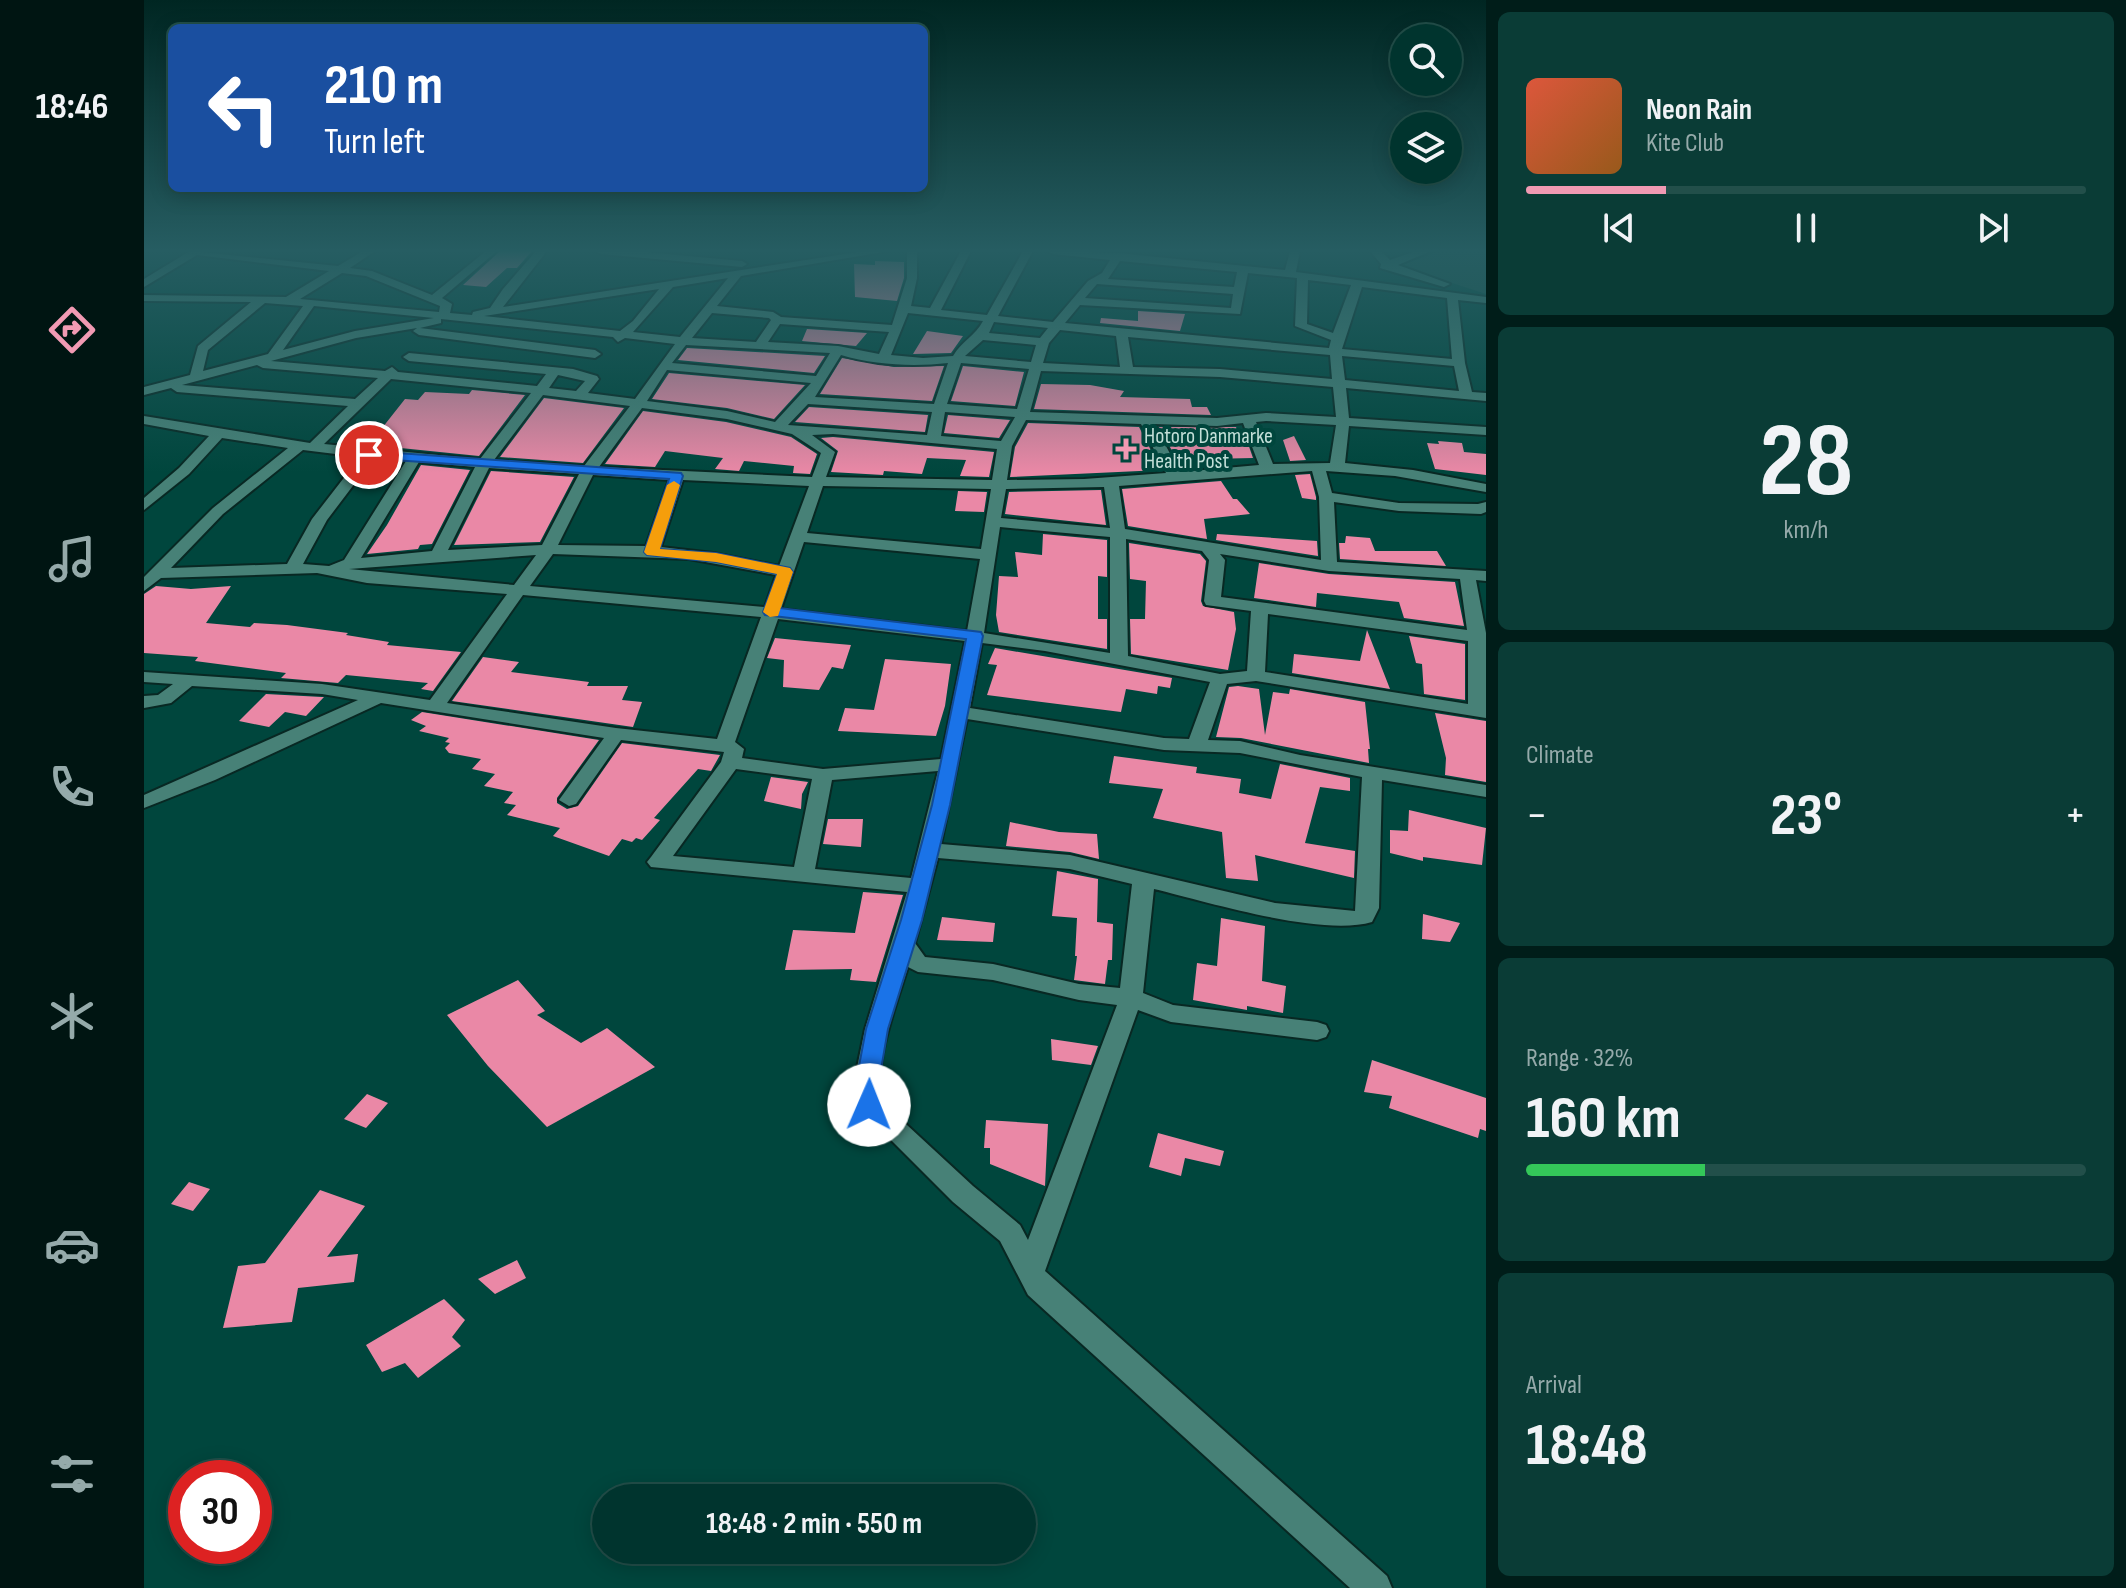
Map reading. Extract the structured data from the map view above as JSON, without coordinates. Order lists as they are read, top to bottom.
{
  "places": {
    "health": ["Hotoro Danmarke Health Post"]
  },
  "page": {
    "tabs": "18:46",
    "turn": ["210 m", "Turn left"],
    "song": ["Neon Rain", "Kite Club"],
    "tile": [
      ["28", "km/h"],
      "Climate",
      ["Range · 32%", "160 km"],
      ["Arrival", "18:48"]
    ],
    "heat": ["−", "23°", "+"],
    "limit": "30",
    "trip": "18:48 · 2 min · 550 m"
  }
}
